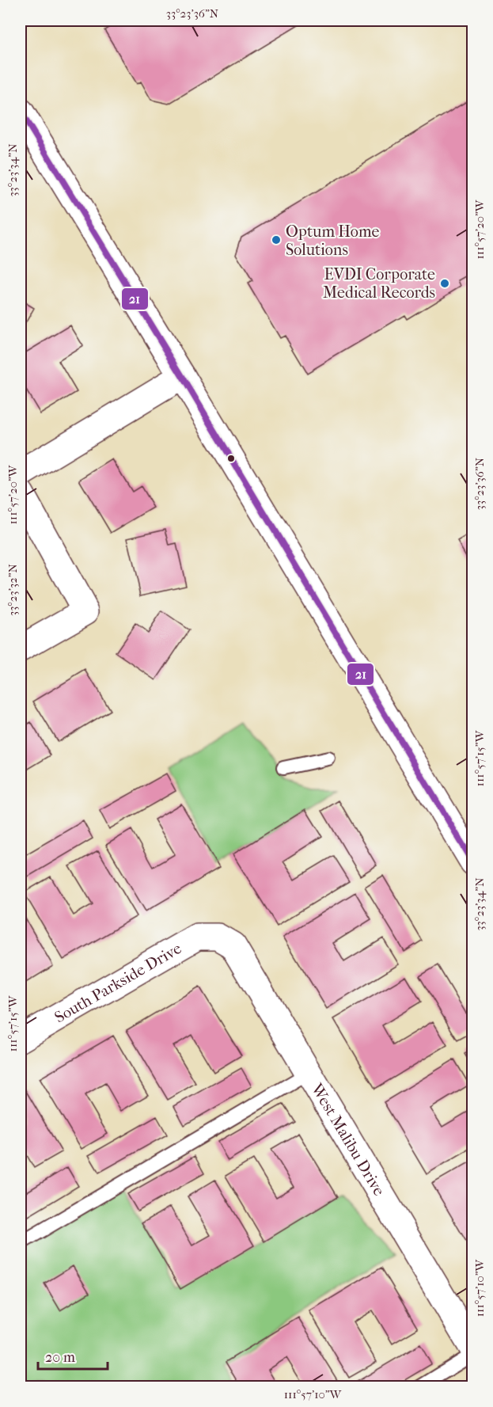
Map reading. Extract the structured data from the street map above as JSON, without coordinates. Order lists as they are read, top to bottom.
{
  "streets": {
    "street": ["South Parkside Drive", "West Malibu Drive"]
  },
  "crossings": [
    ["South Parkside Drive", "West Malibu Drive"]
  ],
  "places": ["Optum Home Solutions", "EVDI Corporate Medical Records"],
  "lines": ["transit line 21"],
  "scale_bar": "20 m",
  "coordinates": [
    "33°23'36\"N",
    "33°23'34\"N",
    "111°57'20\"W",
    "33°23'32\"N",
    "111°57'15\"W",
    "111°57'10\"W"
  ]
}
